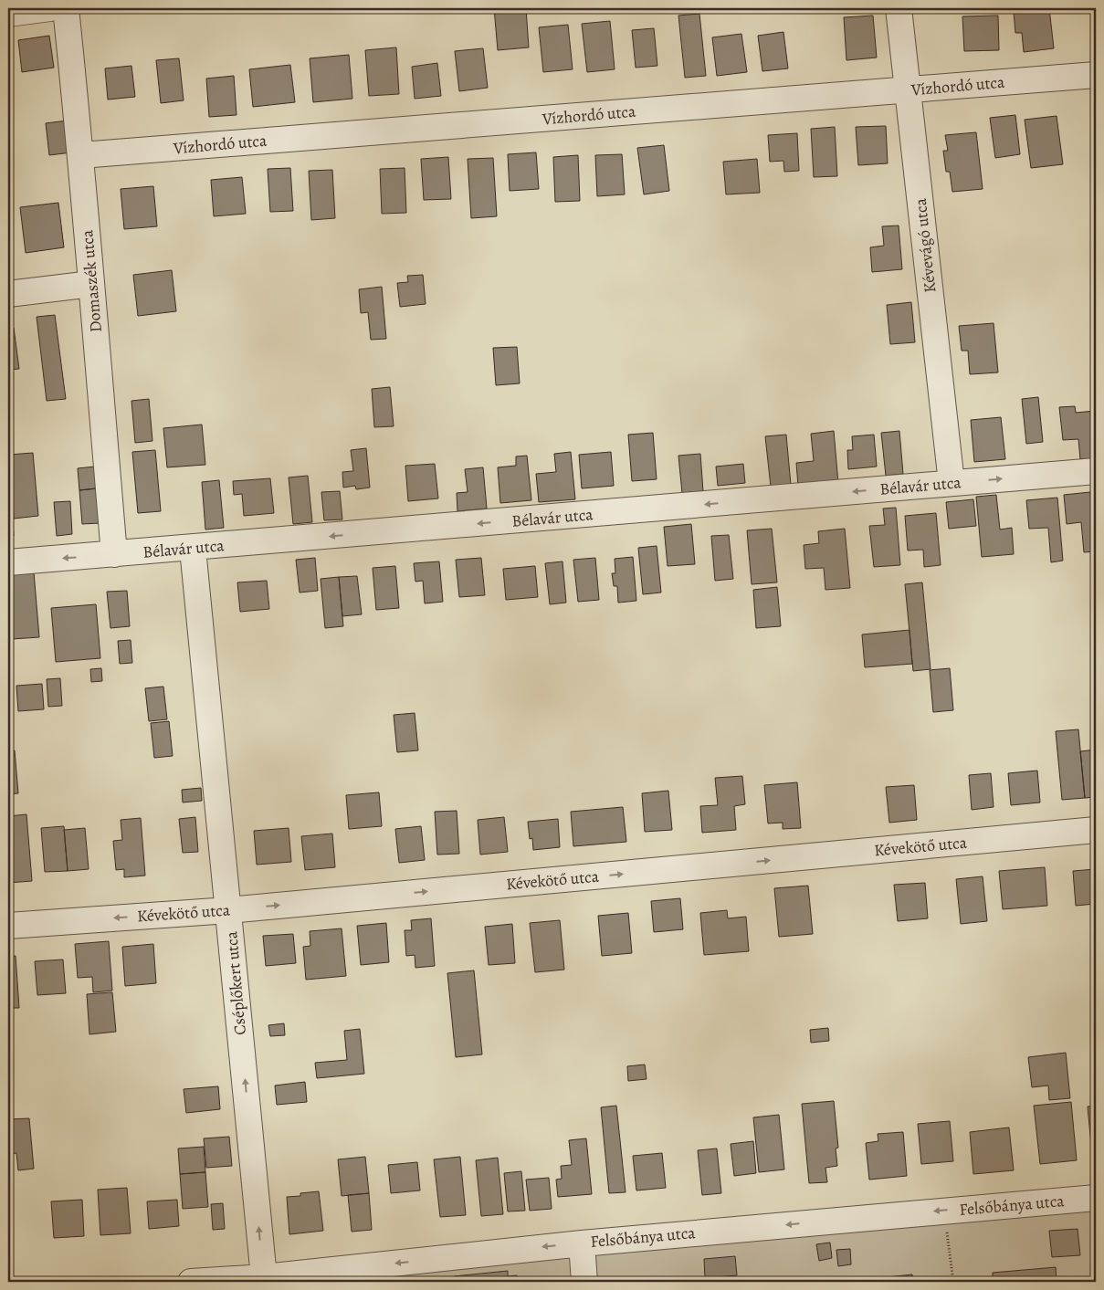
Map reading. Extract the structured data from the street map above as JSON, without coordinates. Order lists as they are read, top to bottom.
{
  "streets": {
    "street": [
      "Vízhordó utca",
      "Kévevágó utca",
      "Domaszék utca",
      "Bélavár utca",
      "Kévekötő utca",
      "Cséplőkert utca",
      "Felsőbánya utca"
    ]
  },
  "crossings": [
    ["Vízhordó utca", "Kévevágó utca"],
    ["Vízhordó utca", "Domaszék utca"],
    ["Kévevágó utca", "Bélavár utca"],
    ["Domaszék utca", "Bélavár utca"],
    ["Bélavár utca", "Cséplőkert utca"],
    ["Kévekötő utca", "Cséplőkert utca"],
    ["Cséplőkert utca", "Felsőbánya utca"]
  ],
  "one_way": ["Cséplőkert utca", "Felsőbánya utca"]
}
